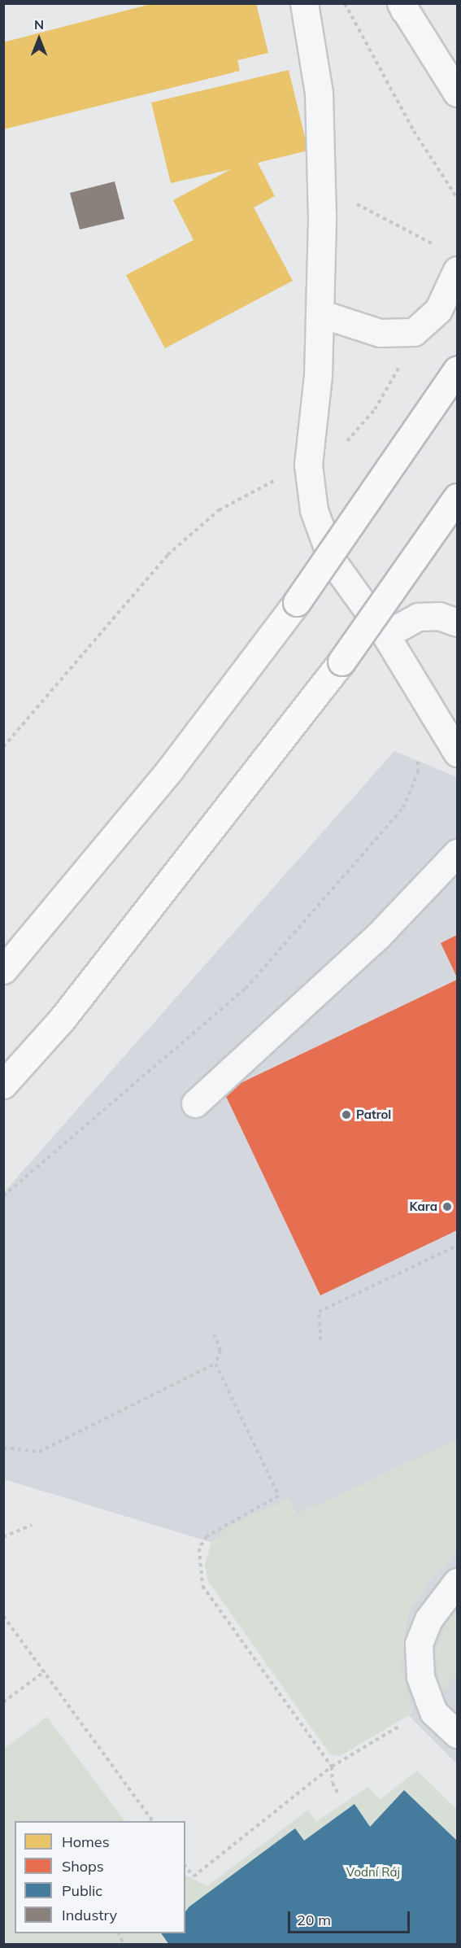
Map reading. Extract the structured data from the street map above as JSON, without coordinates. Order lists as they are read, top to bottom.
{
  "parks": ["Vodní Ráj"],
  "places": ["Patrol", "Kara"],
  "legend": [
    "Homes",
    "Shops",
    "Public",
    "Industry"
  ],
  "scale_bar": "20 m",
  "north": "top"
}
